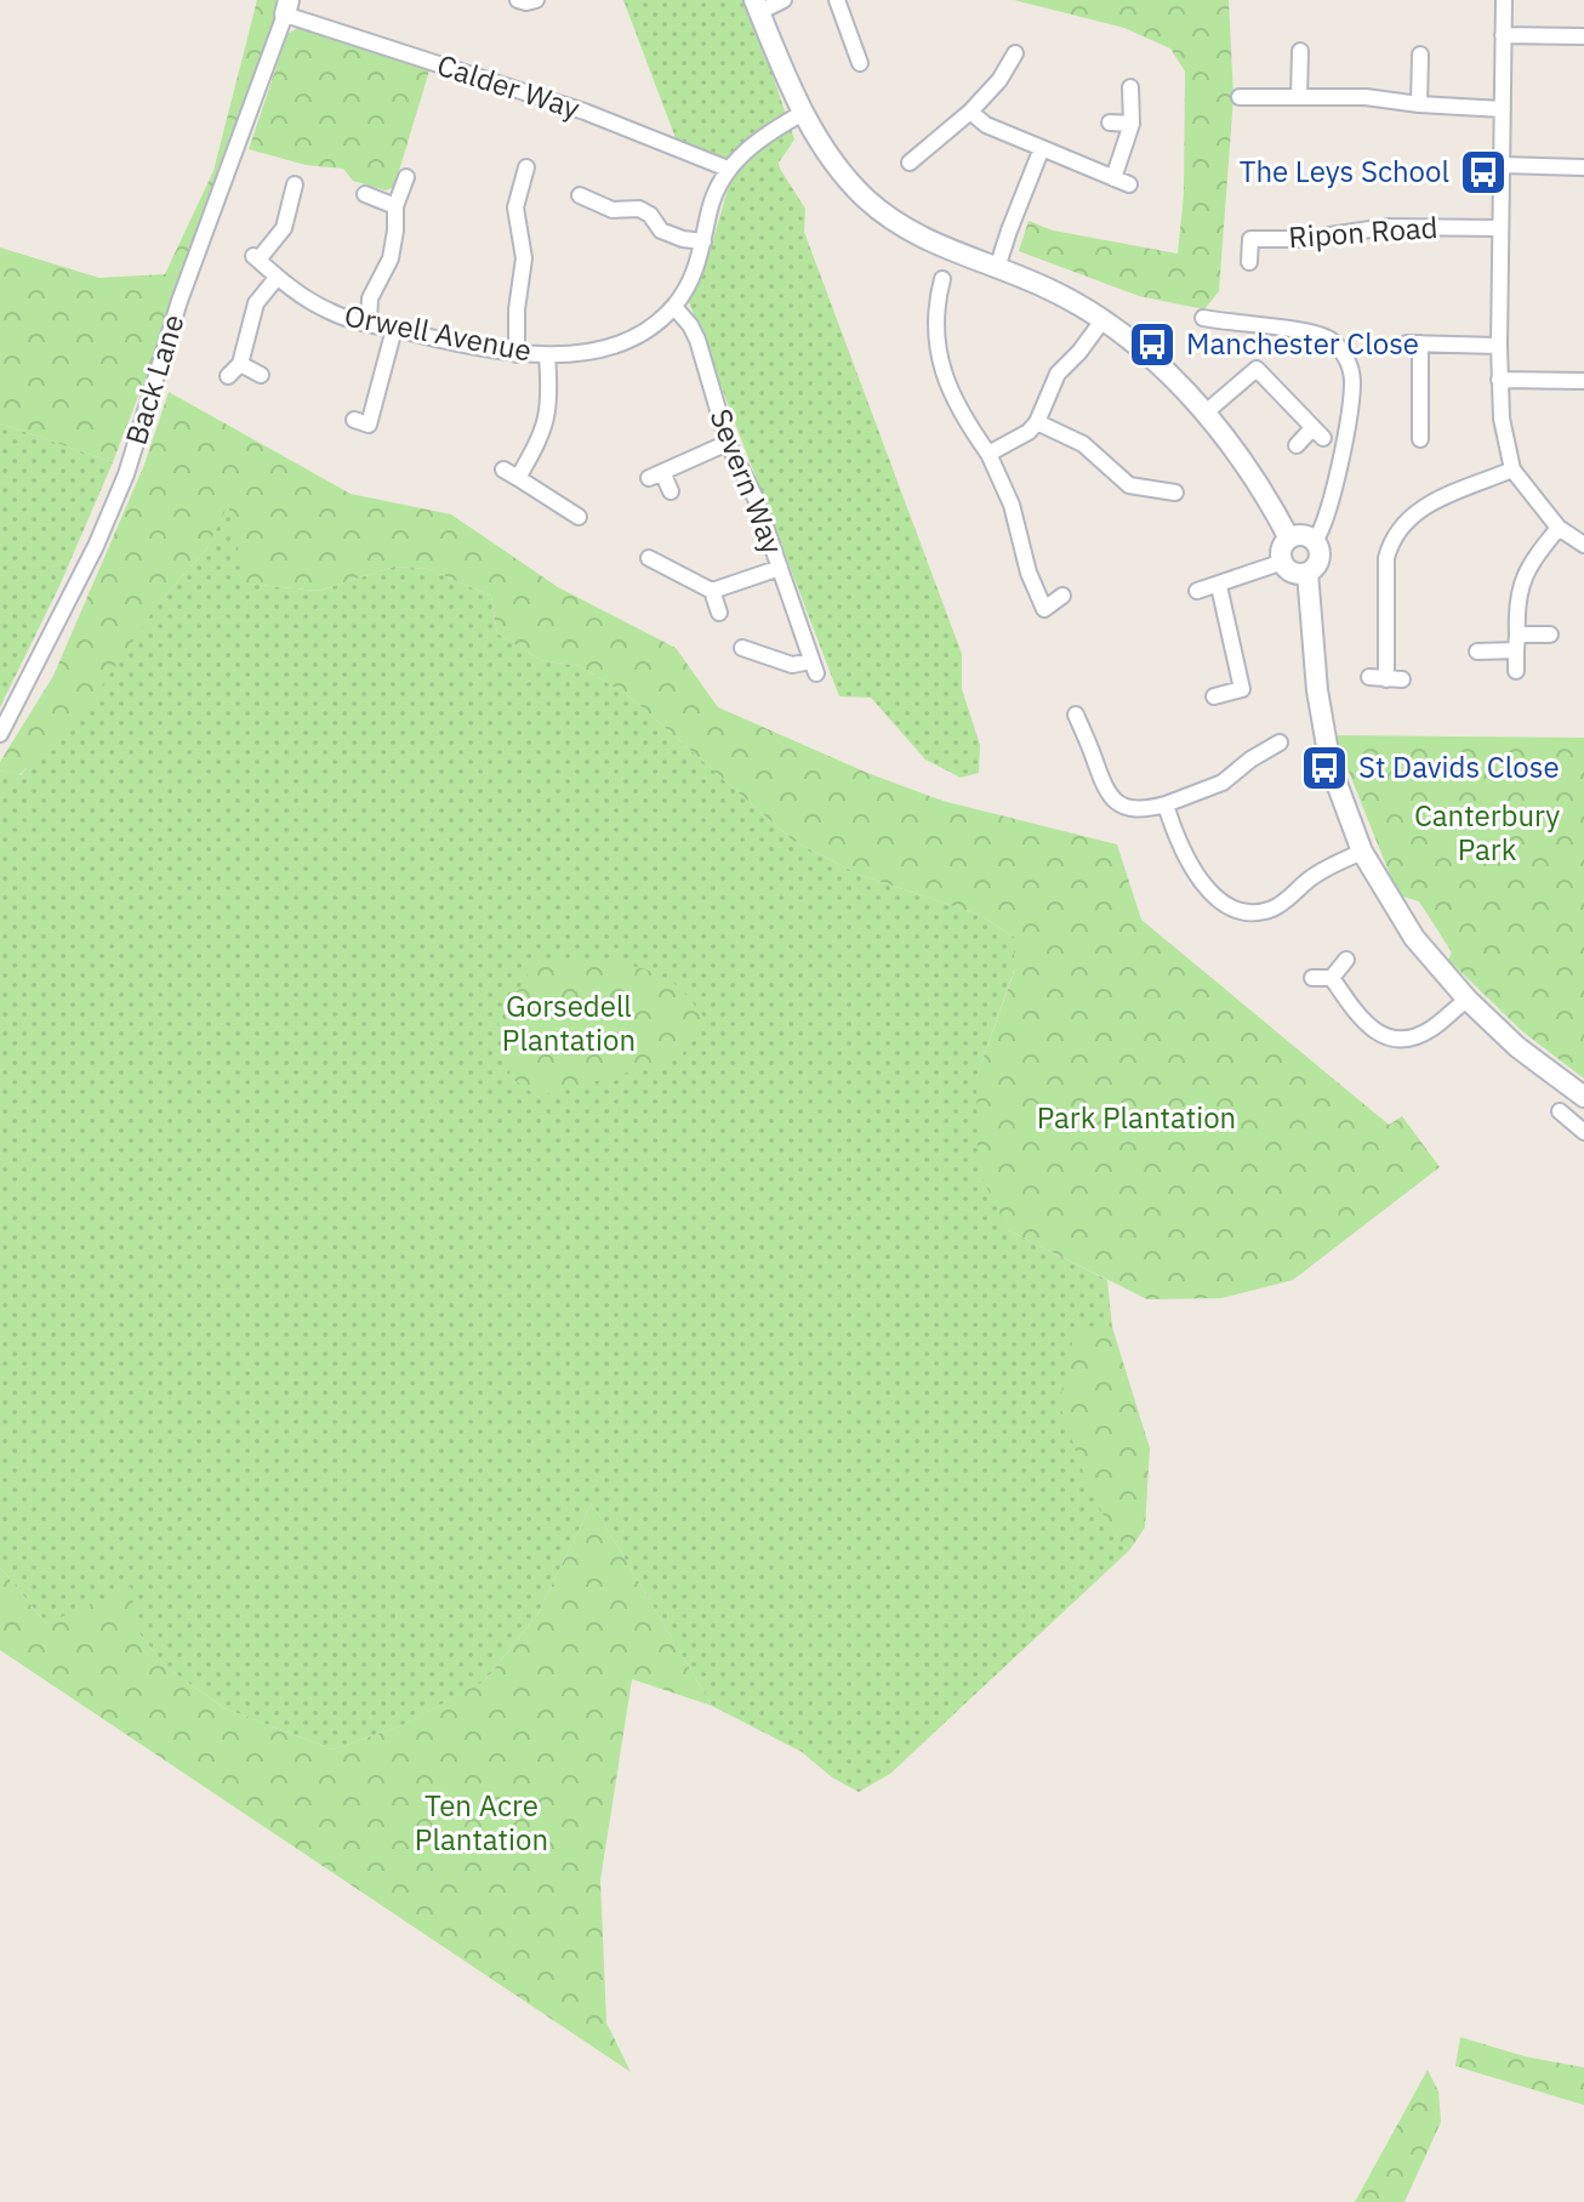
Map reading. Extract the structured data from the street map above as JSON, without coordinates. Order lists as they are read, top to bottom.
{
  "streets": {
    "street": [
      "Calder Way",
      "Ripon Road",
      "Orwell Avenue",
      "Back Lane",
      "Severn Way"
    ]
  },
  "crossings": [
    ["Calder Way", "Orwell Avenue"],
    ["Calder Way", "Back Lane"],
    ["Orwell Avenue", "Severn Way"]
  ],
  "parks": [
    "Canterbury Park",
    "Gorsedell Plantation",
    "Park Plantation",
    "Ten Acre Plantation"
  ],
  "places": {
    "bus stop": ["The Leys School", "Manchester Close", "St Davids Close"]
  }
}
